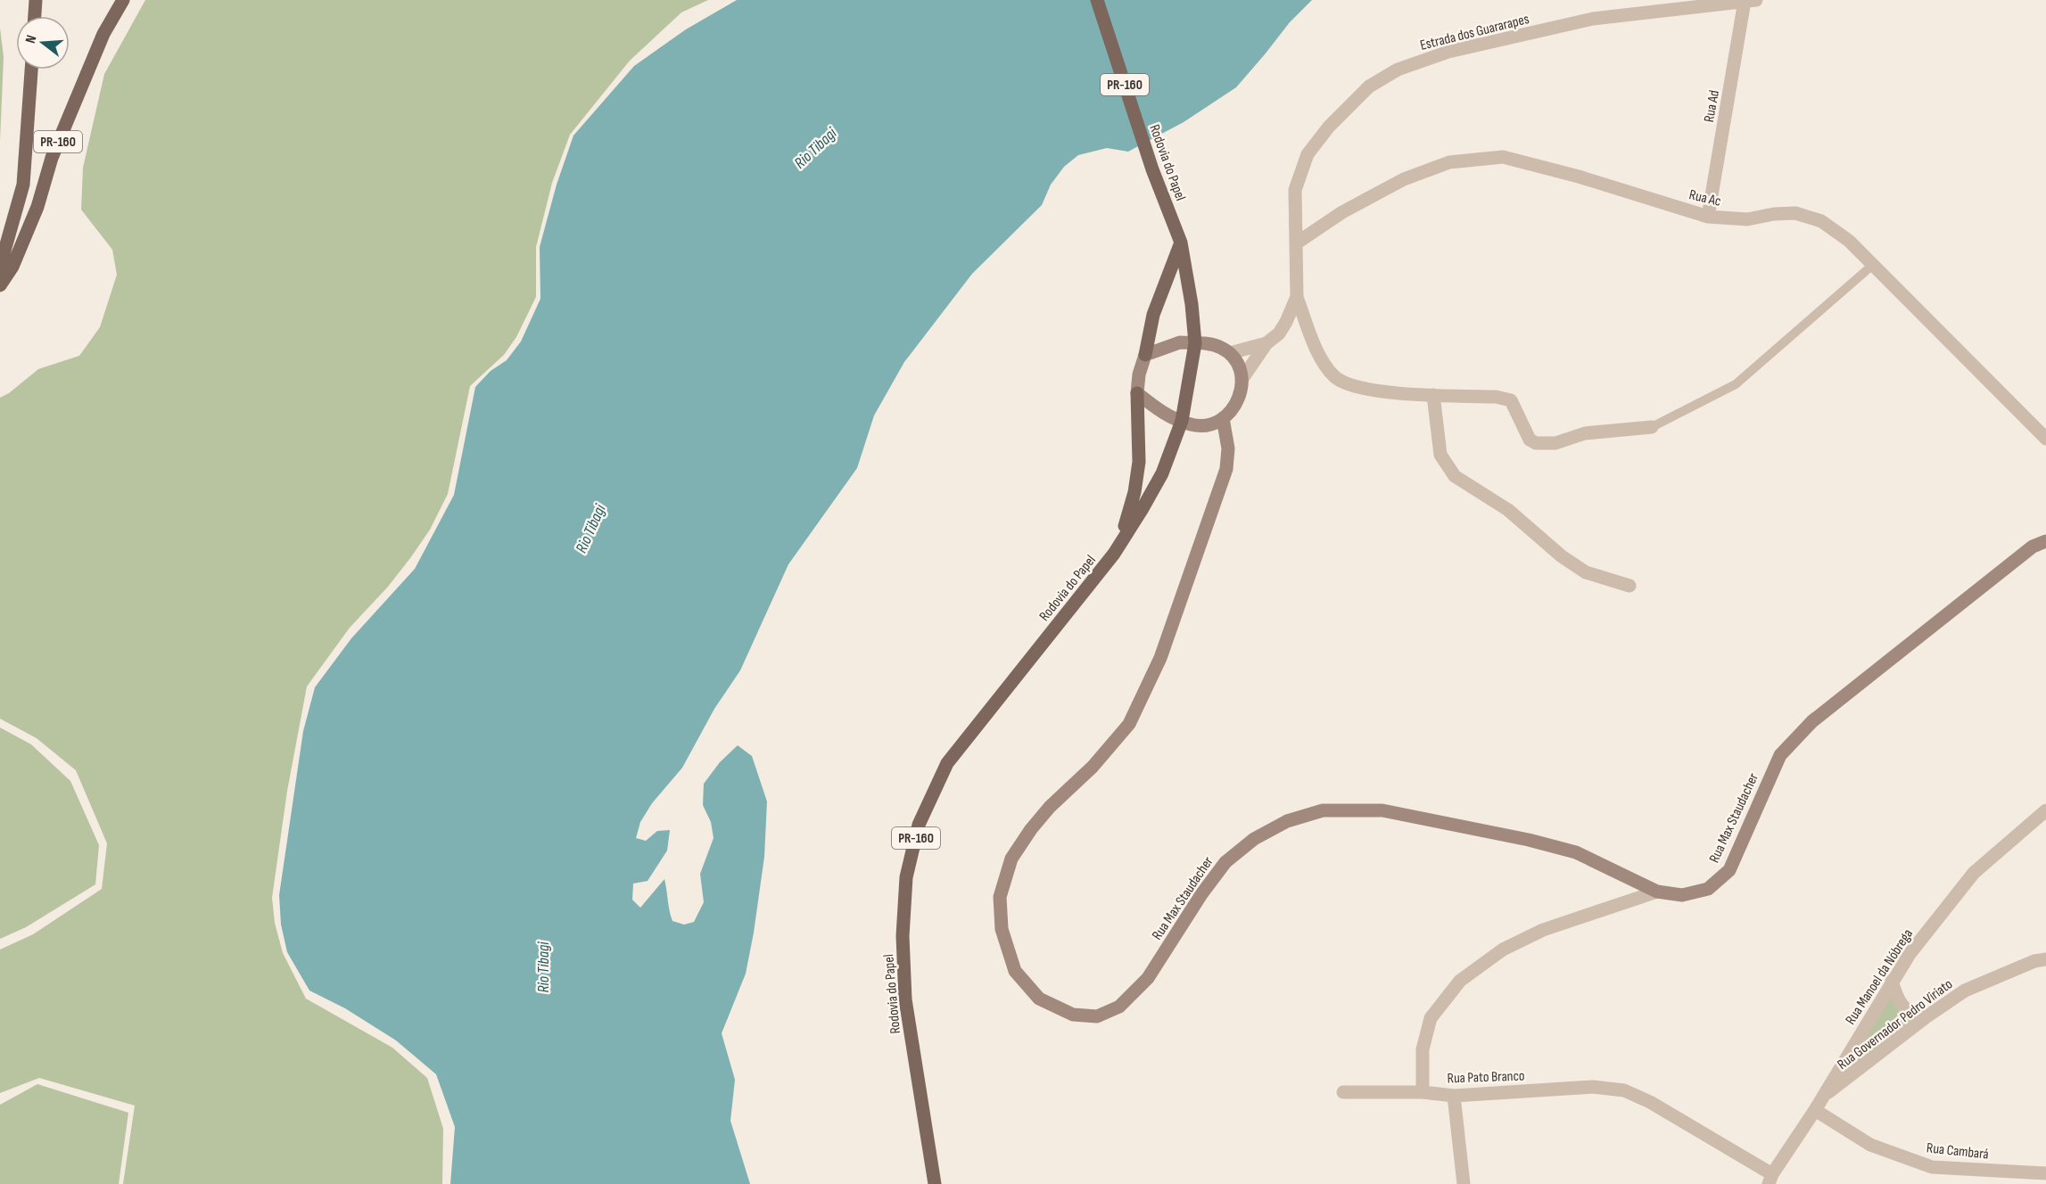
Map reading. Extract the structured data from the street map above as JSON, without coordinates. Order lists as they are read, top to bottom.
{
  "streets": {
    "main road": ["PR-160", "Rodovia do Papel", "Rua Max Staudacher"],
    "street": [
      "Estrada dos Guararapes",
      "Rua Ad",
      "Rua Ac",
      "Rua Manoel da Nóbrega",
      "Rua Governador Pedro Viriato",
      "Rua Pato Branco",
      "Rua Cambará"
    ]
  },
  "crossings": [
    ["Estrada dos Guararapes", "Rua Ad"],
    ["Estrada dos Guararapes", "Rua Ac"],
    ["Rua Ad", "Rua Ac"],
    ["Rua Manoel da Nóbrega", "Rua Governador Pedro Viriato"],
    ["Rua Manoel da Nóbrega", "Rua Pato Branco"],
    ["Rua Manoel da Nóbrega", "Rua Cambará"]
  ],
  "water": ["Rio Tibagi"],
  "north": "left"
}
